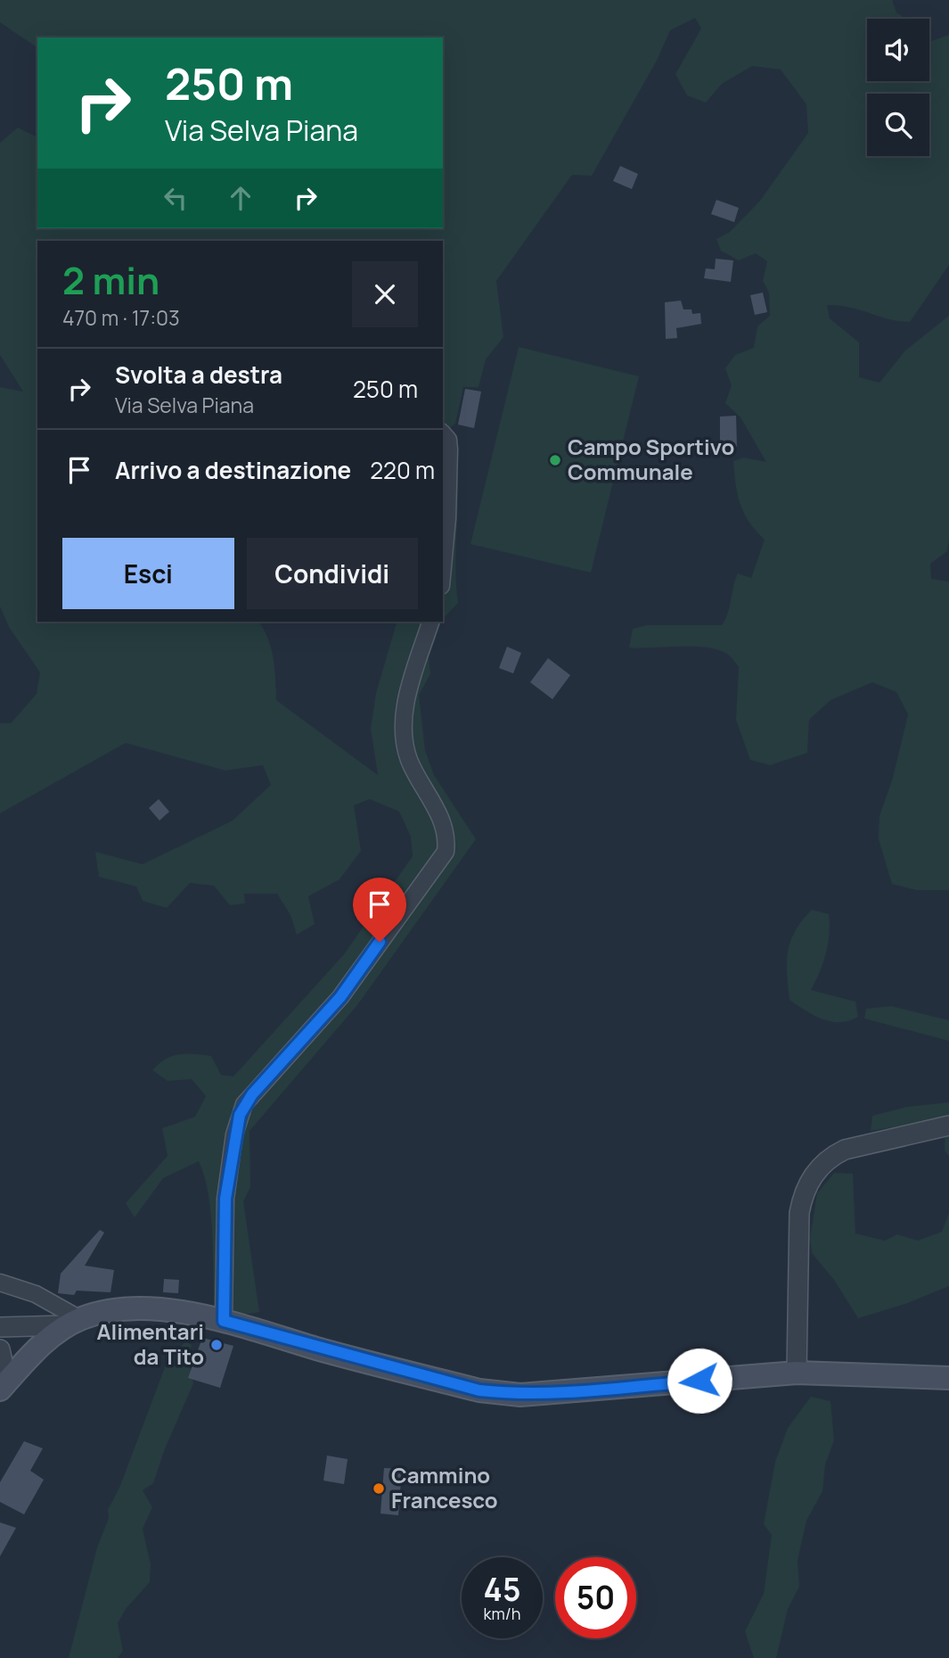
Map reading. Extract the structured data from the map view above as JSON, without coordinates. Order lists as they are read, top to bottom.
{
  "places": ["Campo Sportivo Communale", "Alimentari da Tito", "Cammino Francesco"],
  "page": {
    "turn": ["250 m", "Via Selva Piana"],
    "heading": ["2 min", "470 m · 17:03"],
    "list": [
      {
        "name": "Svolta a destra",
        "note": "Via Selva Piana",
        "value": "250 m"
      },
      {
        "name": "Arrivo a destinazione",
        "value": "220 m"
      }
    ],
    "buttons": ["Esci", "Condividi"],
    "speed": "45 km/h",
    "limit": "50"
  }
}
